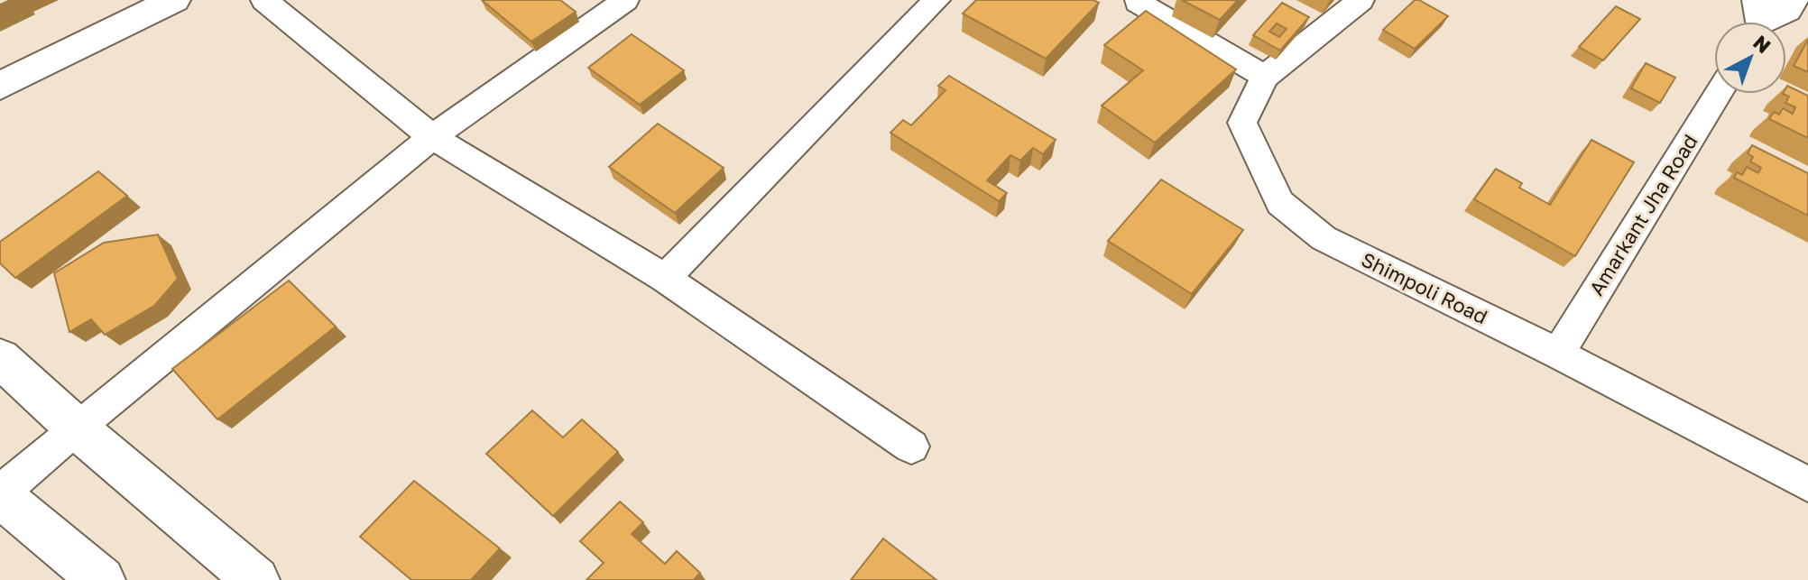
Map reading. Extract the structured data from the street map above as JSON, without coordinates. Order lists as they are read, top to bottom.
{
  "streets": {
    "street": ["Amarkant Jha Road", "Shimpoli Road"]
  },
  "crossings": [
    ["Amarkant Jha Road", "Shimpoli Road"]
  ],
  "north": "top right"
}
